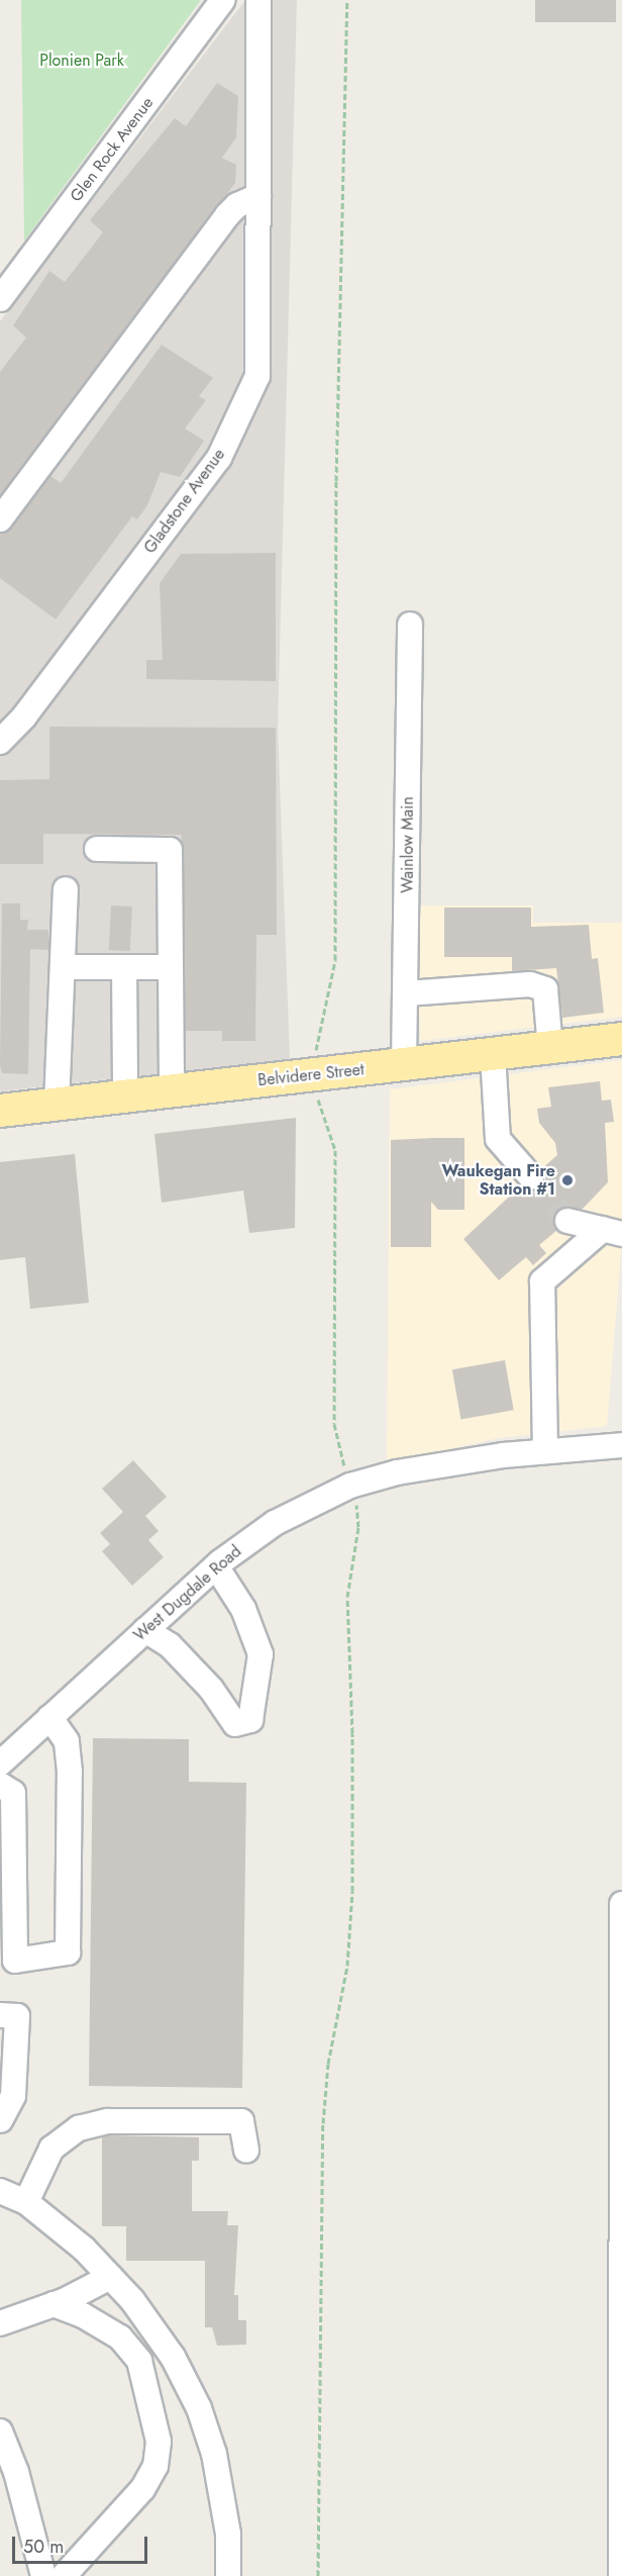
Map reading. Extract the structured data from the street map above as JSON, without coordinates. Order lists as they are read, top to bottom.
{
  "streets": {
    "main road": ["Belvidere Street"],
    "street": [
      "Glen Rock Avenue",
      "Gladstone Avenue",
      "Wainlow Main",
      "West Dugdale Road"
    ]
  },
  "crossings": [
    ["Wainlow Main", "Belvidere Street"]
  ],
  "parks": ["Plonien Park"],
  "places": ["Waukegan Fire Station #1"],
  "scale_bar": "50 m"
}
